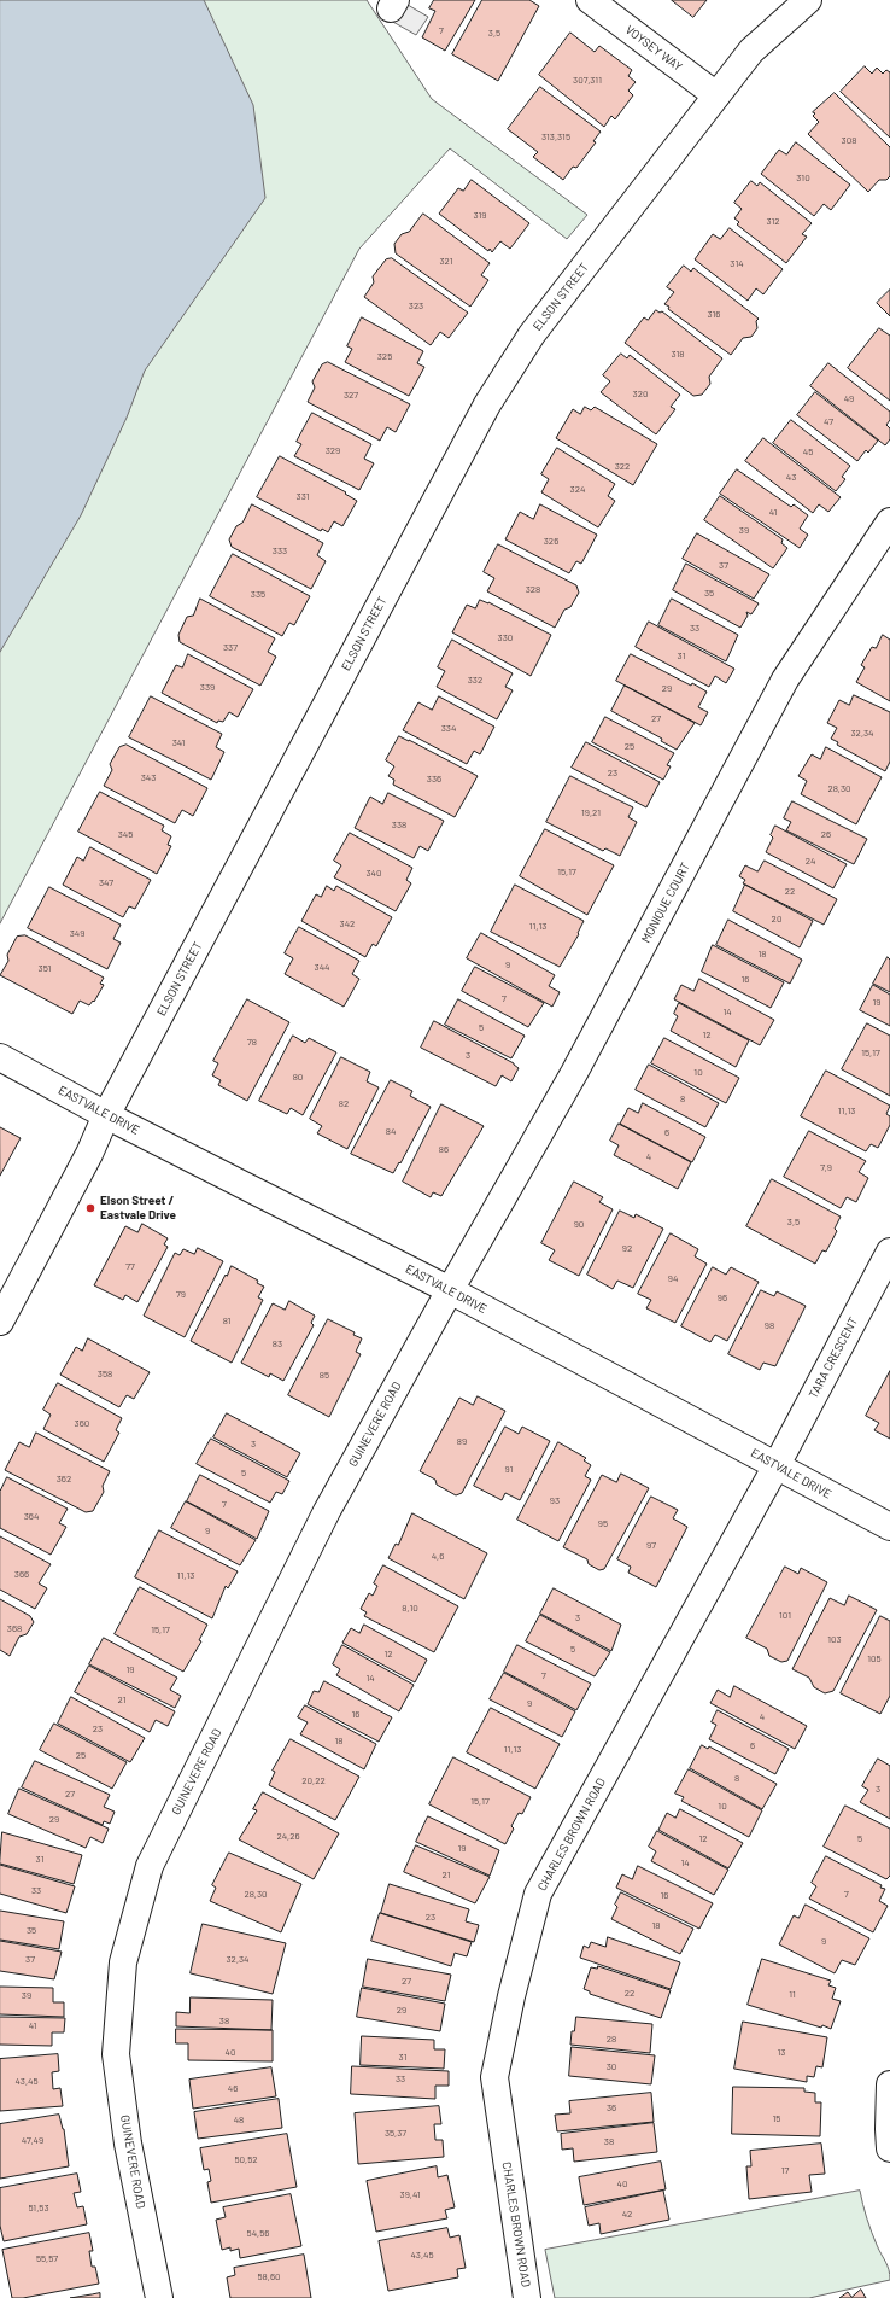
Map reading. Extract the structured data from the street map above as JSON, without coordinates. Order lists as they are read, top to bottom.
{
  "streets": {
    "street": [
      "VOYSEY WAY",
      "ELSON STREET",
      "MONIQUE COURT",
      "EASTVALE DRIVE",
      "TARA CRESCENT",
      "GUINEVERE ROAD",
      "CHARLES BROWN ROAD"
    ]
  },
  "crossings": [
    ["VOYSEY WAY", "ELSON STREET"],
    ["ELSON STREET", "EASTVALE DRIVE"],
    ["MONIQUE COURT", "EASTVALE DRIVE"],
    ["MONIQUE COURT", "GUINEVERE ROAD"],
    ["EASTVALE DRIVE", "TARA CRESCENT"],
    ["EASTVALE DRIVE", "GUINEVERE ROAD"],
    ["EASTVALE DRIVE", "CHARLES BROWN ROAD"],
    ["TARA CRESCENT", "CHARLES BROWN ROAD"]
  ],
  "places": ["Elson Street / Eastvale Drive"],
  "house_numbers": [
    "7",
    "3,5",
    "307,311",
    "313,315",
    "308",
    "310",
    "319",
    "312",
    "321",
    "314",
    "323",
    "316",
    "318",
    "325",
    "320",
    "327",
    "49",
    "47",
    "329",
    "45",
    "322",
    "43",
    "324",
    "331",
    "41",
    "39",
    "326",
    "333",
    "37",
    "328",
    "35",
    "335",
    "33",
    "330",
    "337",
    "31",
    "332",
    "339",
    "29",
    "27",
    "334",
    "32,34",
    "341",
    "25",
    "23",
    "343",
    "336",
    "28,30",
    "19,21",
    "338",
    "345",
    "26",
    "24",
    "15,17",
    "340",
    "347",
    "22",
    "20",
    "342",
    "11,13",
    "349",
    "18",
    "9",
    "344",
    "351",
    "16",
    "7",
    "19",
    "14",
    "5",
    "12",
    "78",
    "15,17",
    "3",
    "10",
    "80",
    "8",
    "82",
    "11,13",
    "84",
    "6",
    "86",
    "4",
    "7,9",
    "3,5",
    "90",
    "92",
    "77",
    "94",
    "79",
    "96",
    "81",
    "98",
    "83",
    "358",
    "85",
    "360",
    "89",
    "3",
    "91",
    "5",
    "362",
    "93",
    "7",
    "364",
    "95",
    "9",
    "97",
    "4,6",
    "366",
    "11,13",
    "8,10",
    "101",
    "3",
    "368",
    "15,17",
    "103",
    "5",
    "12",
    "105",
    "19",
    "7",
    "14",
    "21",
    "9",
    "16",
    "4",
    "23",
    "18",
    "6",
    "11,13",
    "25",
    "8",
    "20,22",
    "3",
    "27",
    "15,17",
    "10",
    "29",
    "24,26",
    "12",
    "5",
    "19",
    "31",
    "14",
    "21",
    "33",
    "28,30",
    "7",
    "16",
    "23",
    "18",
    "35",
    "9",
    "37",
    "32,34",
    "27",
    "22",
    "11",
    "39",
    "29",
    "38",
    "41",
    "28",
    "40",
    "13",
    "31",
    "30",
    "33",
    "43,45",
    "46",
    "36",
    "15",
    "48",
    "35,37",
    "47,49",
    "38",
    "50,52",
    "17",
    "40",
    "39,41",
    "51,53",
    "42",
    "54,56",
    "43,45",
    "55,57",
    "58,60"
  ]
}
